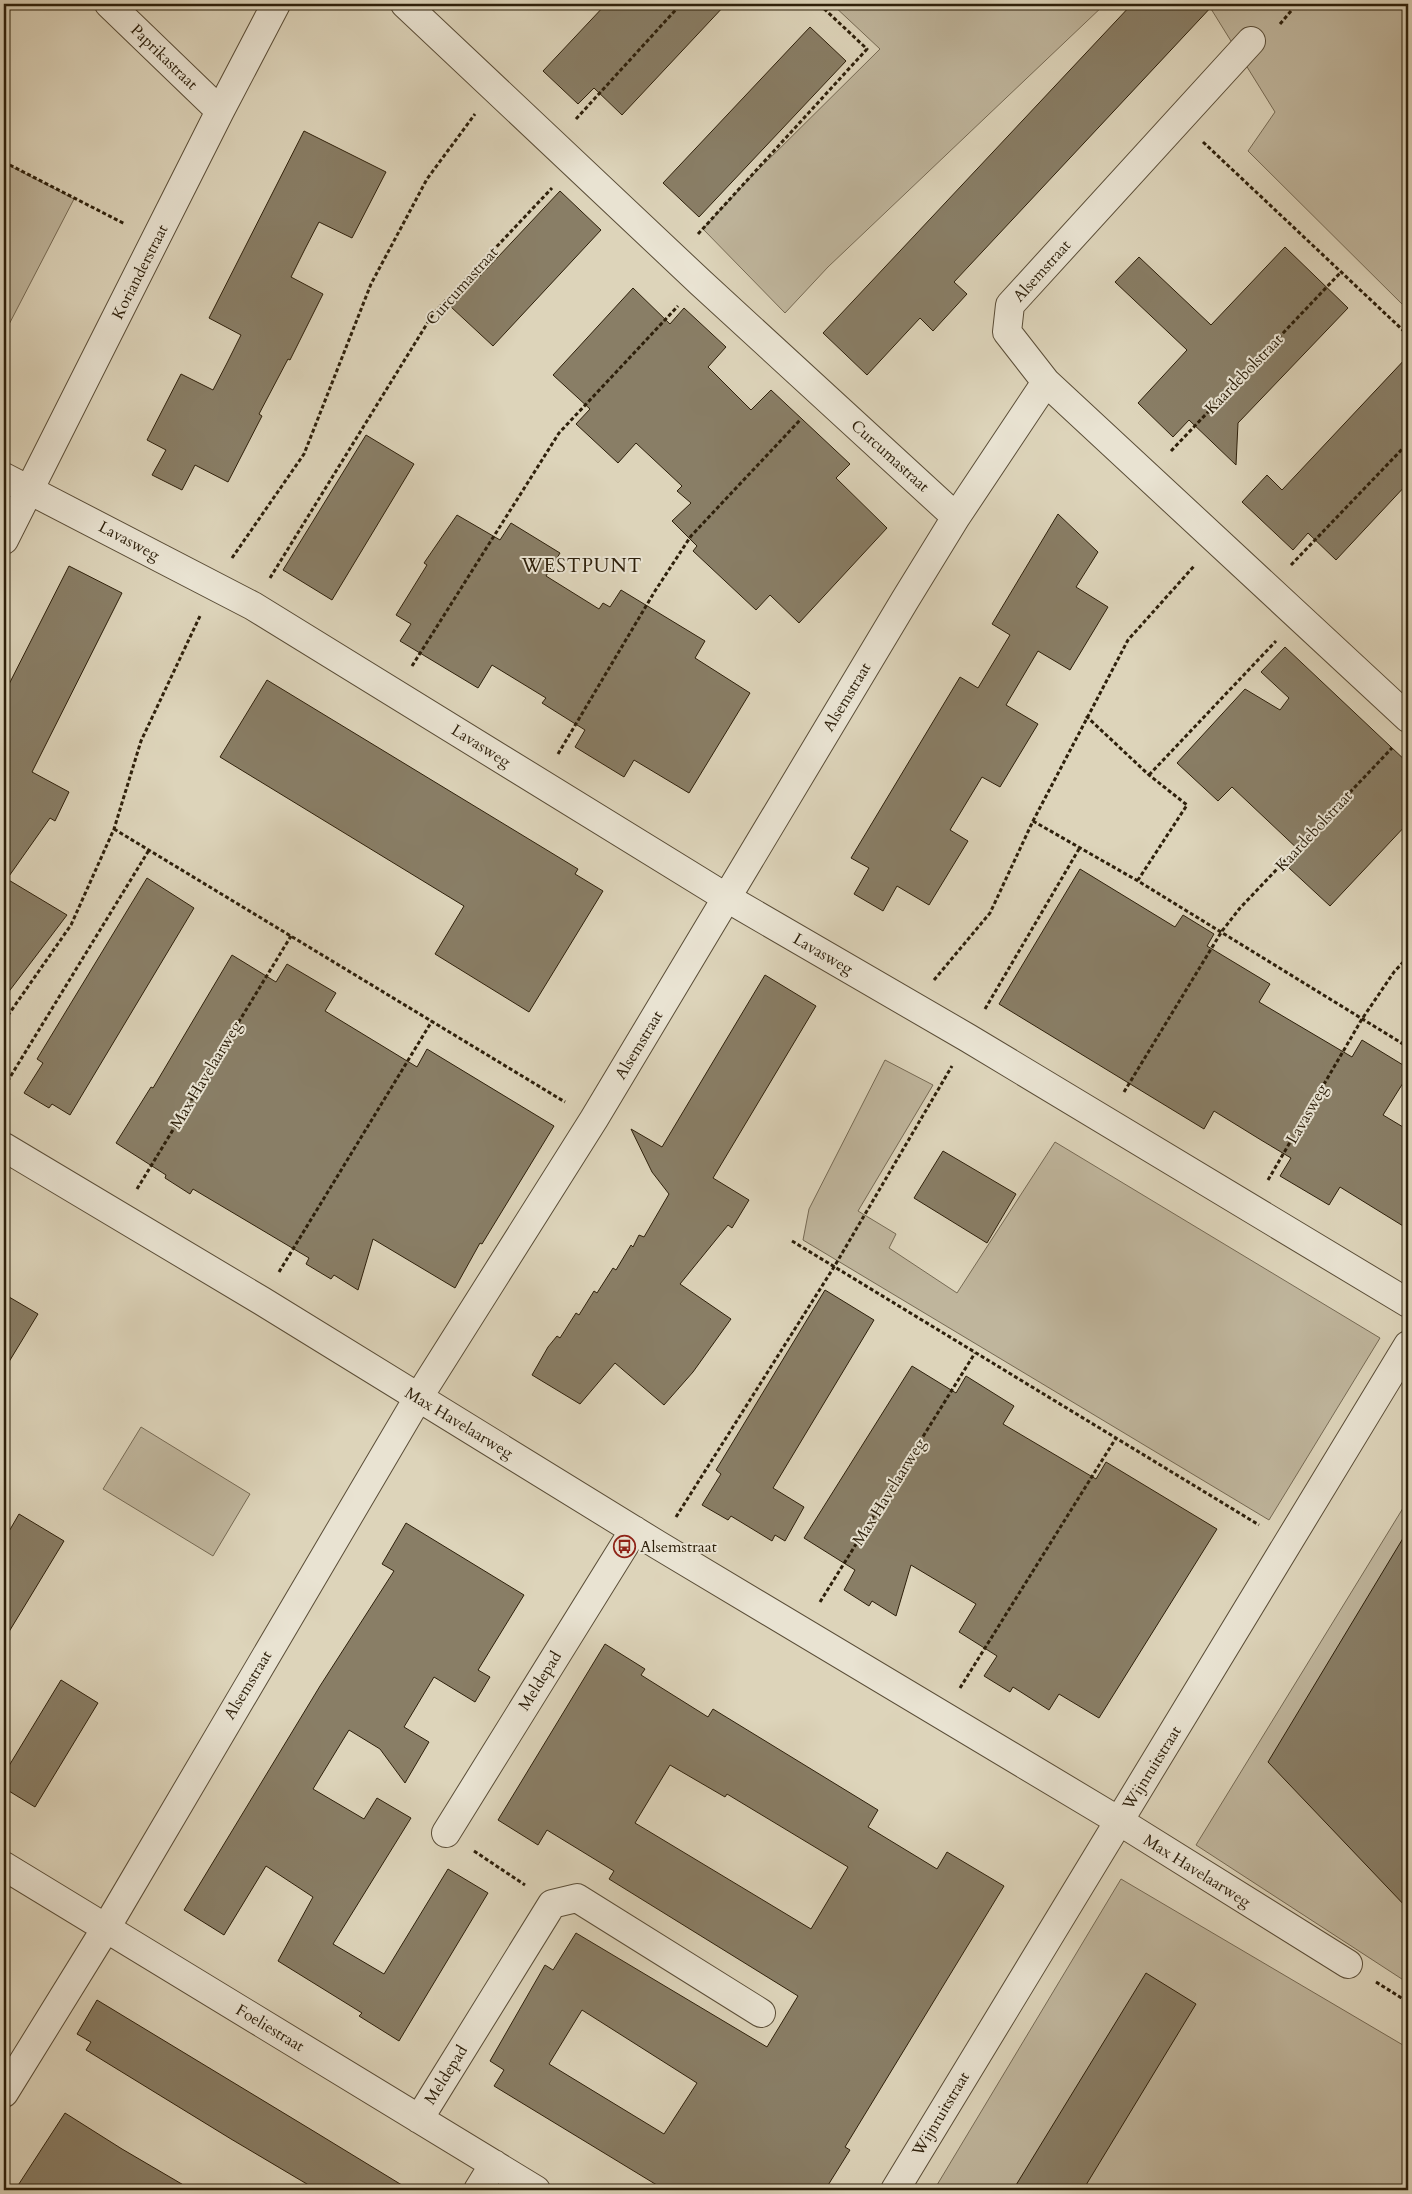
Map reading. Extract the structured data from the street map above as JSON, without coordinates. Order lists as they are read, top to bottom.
{
  "streets": {
    "street": [
      "Paprikastraat",
      "Alsemstraat",
      "Korianderstraat",
      "Curcumastraat",
      "Lavasweg",
      "Max Havelaarweg",
      "Meldepad",
      "Wijnruitstraat",
      "Foeliestraat"
    ],
    "path": ["Kaardebolstraat"]
  },
  "crossings": [
    ["Paprikastraat", "Korianderstraat"],
    ["Alsemstraat", "Curcumastraat"],
    ["Alsemstraat", "Lavasweg"],
    ["Alsemstraat", "Max Havelaarweg"],
    ["Alsemstraat", "Foeliestraat"],
    ["Korianderstraat", "Lavasweg"],
    ["Curcumastraat", "Lavasweg"],
    ["Max Havelaarweg", "Meldepad"],
    ["Max Havelaarweg", "Wijnruitstraat"],
    ["Meldepad", "Foeliestraat"]
  ],
  "districts": ["WESTPUNT"],
  "places": {
    "bus stop": ["Alsemstraat"]
  }
}
